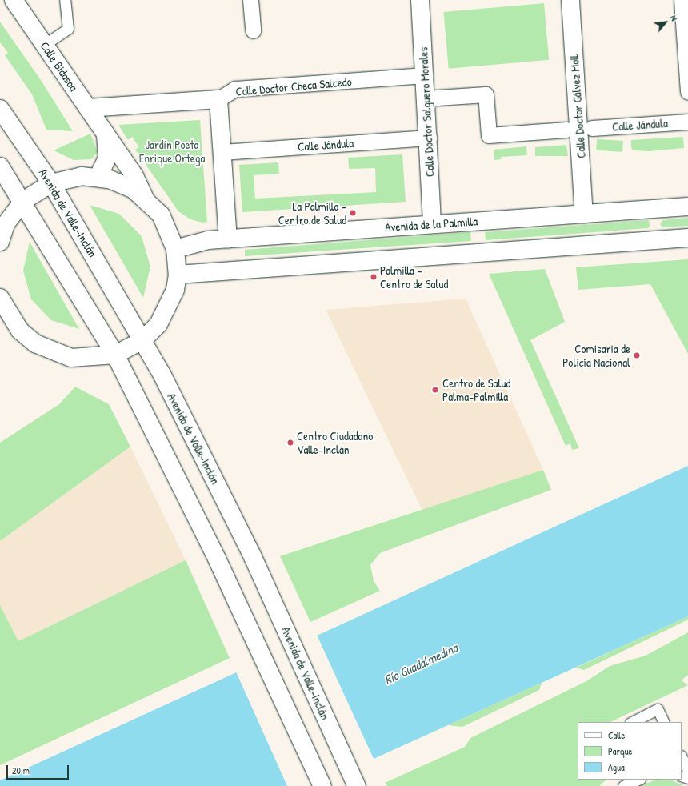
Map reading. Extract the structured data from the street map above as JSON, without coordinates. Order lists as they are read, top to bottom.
{
  "streets": {
    "main road": [
      "Calle Bidasoa",
      "Calle Doctor Checa Salcedo",
      "Calle Doctor Gálvez Moll",
      "Calle Doctor Salguero Morales",
      "Avenida de Valle-Inclán",
      "Avenida de la Palmilla"
    ],
    "street": ["Calle Jándula"]
  },
  "crossings": [
    ["Calle Bidasoa", "Calle Doctor Checa Salcedo"],
    ["Calle Doctor Checa Salcedo", "Calle Doctor Salguero Morales"],
    ["Calle Doctor Gálvez Moll", "Avenida de la Palmilla"],
    ["Calle Doctor Salguero Morales", "Calle Jándula"],
    ["Calle Doctor Salguero Morales", "Avenida de la Palmilla"]
  ],
  "water": ["Río Guadalmedina"],
  "parks": ["Jardín Poeta Enrique Ortega"],
  "places": [
    "La Palmilla - Centro de Salud",
    "Palmilla - Centro de Salud",
    "Comisaria de Policía Nacional",
    "Centro de Salud Palma-Palmilla",
    "Centro Ciudadano Valle-Inclán"
  ],
  "legend": ["Calle", "Parque", "Agua"],
  "scale_bar": "20 m",
  "north": "top right"
}
